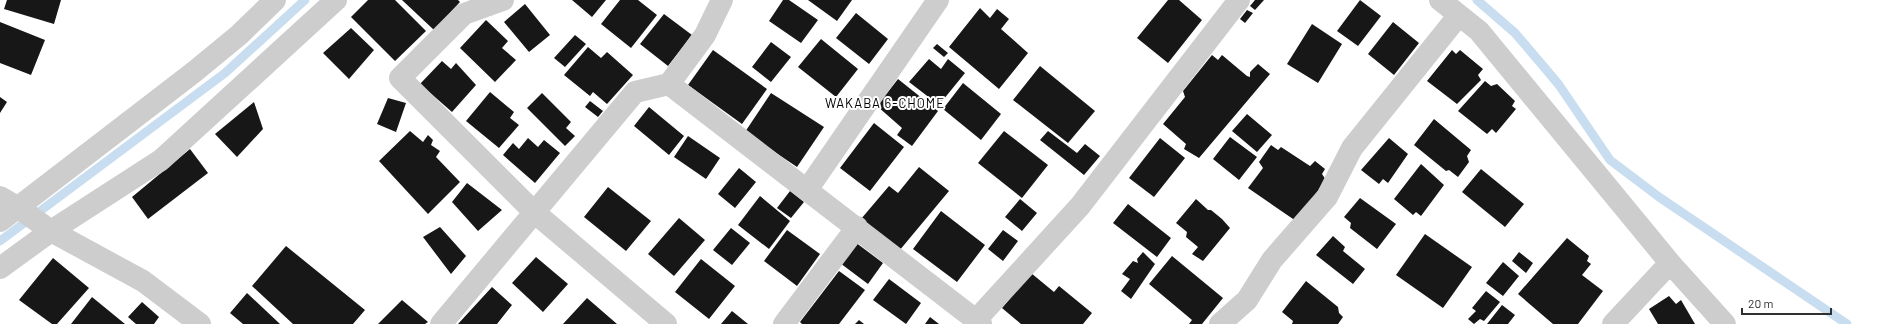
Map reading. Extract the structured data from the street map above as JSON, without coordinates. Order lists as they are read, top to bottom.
{
  "districts": ["WAKABA 6-CHOME"],
  "scale_bar": "20 m"
}
